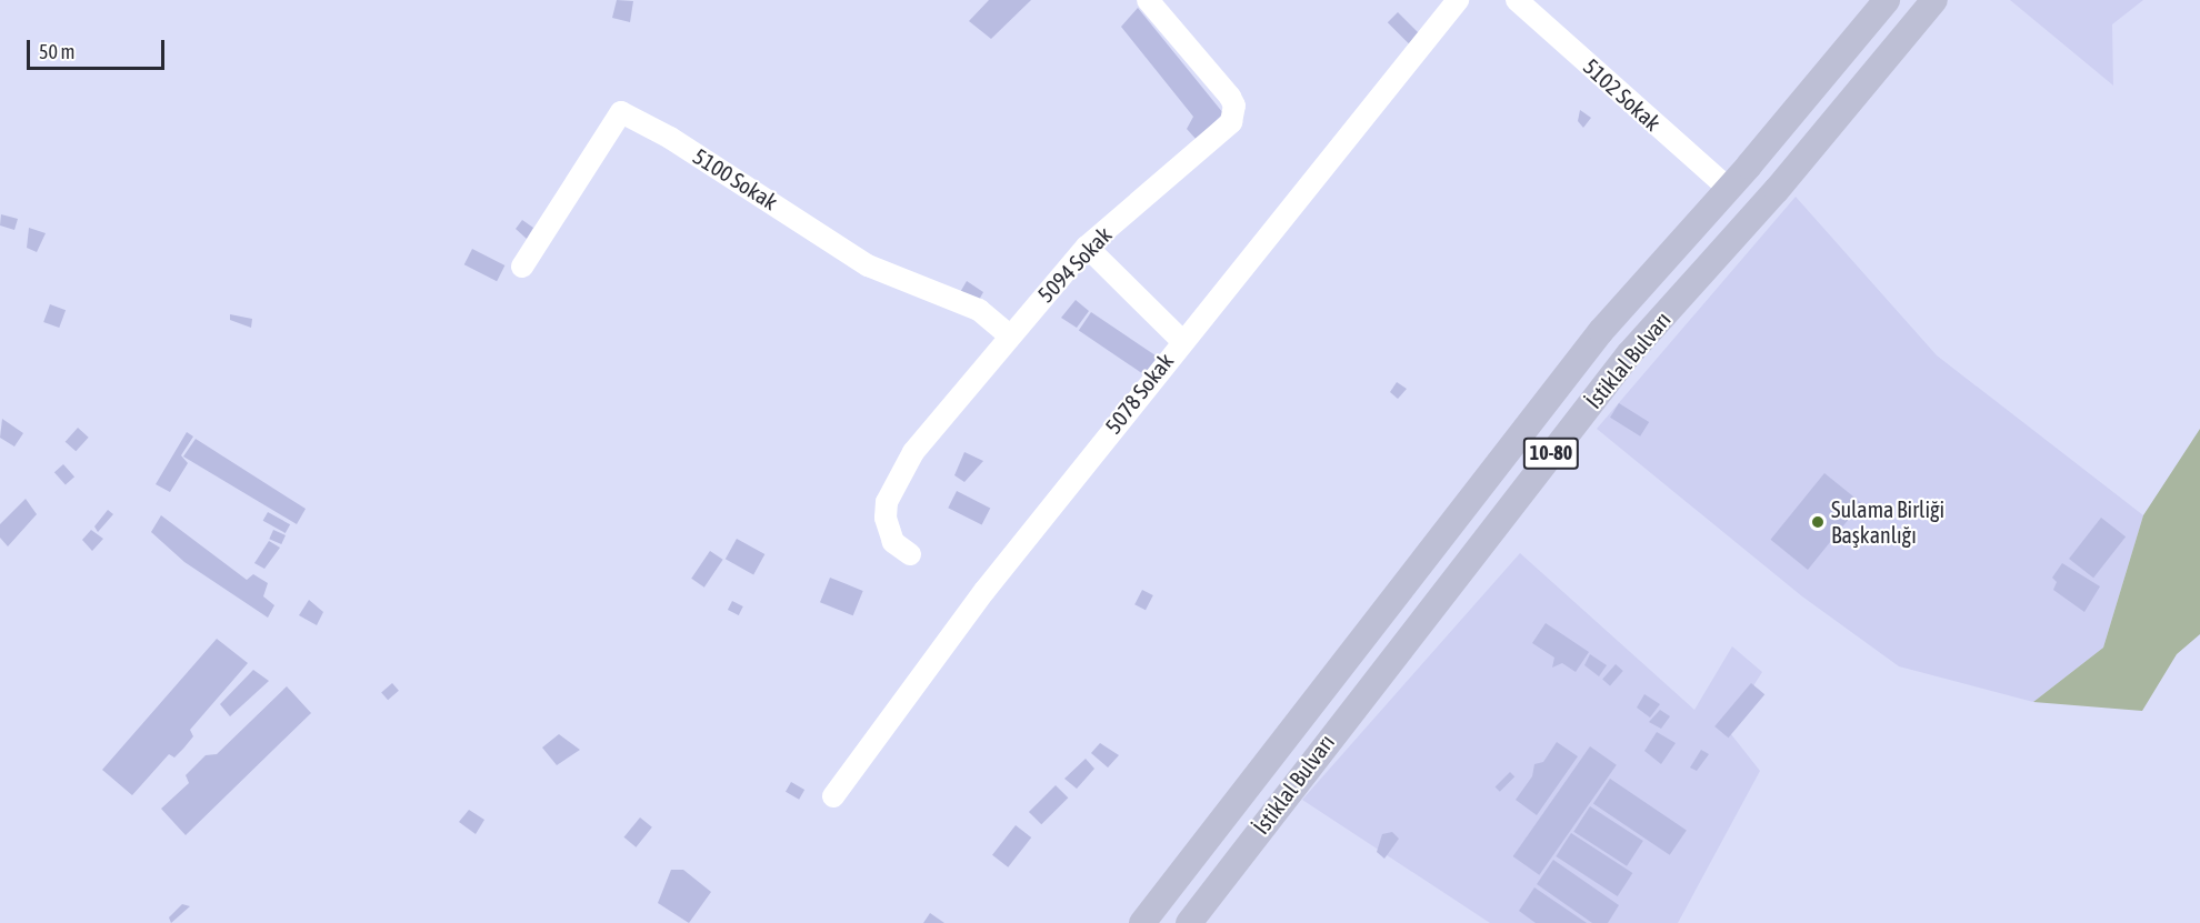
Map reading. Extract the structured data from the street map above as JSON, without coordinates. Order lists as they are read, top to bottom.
{
  "streets": {
    "main road": ["İstiklal Bulvarı", "10-80"],
    "street": [
      "5102 Sokak",
      "5100 Sokak",
      "5094 Sokak",
      "5078 Sokak"
    ]
  },
  "crossings": [
    ["5102 Sokak", "İstiklal Bulvarı"],
    ["5100 Sokak", "5094 Sokak"]
  ],
  "places": ["Sulama Birliği Başkanlığı"],
  "scale_bar": "50 m"
}
